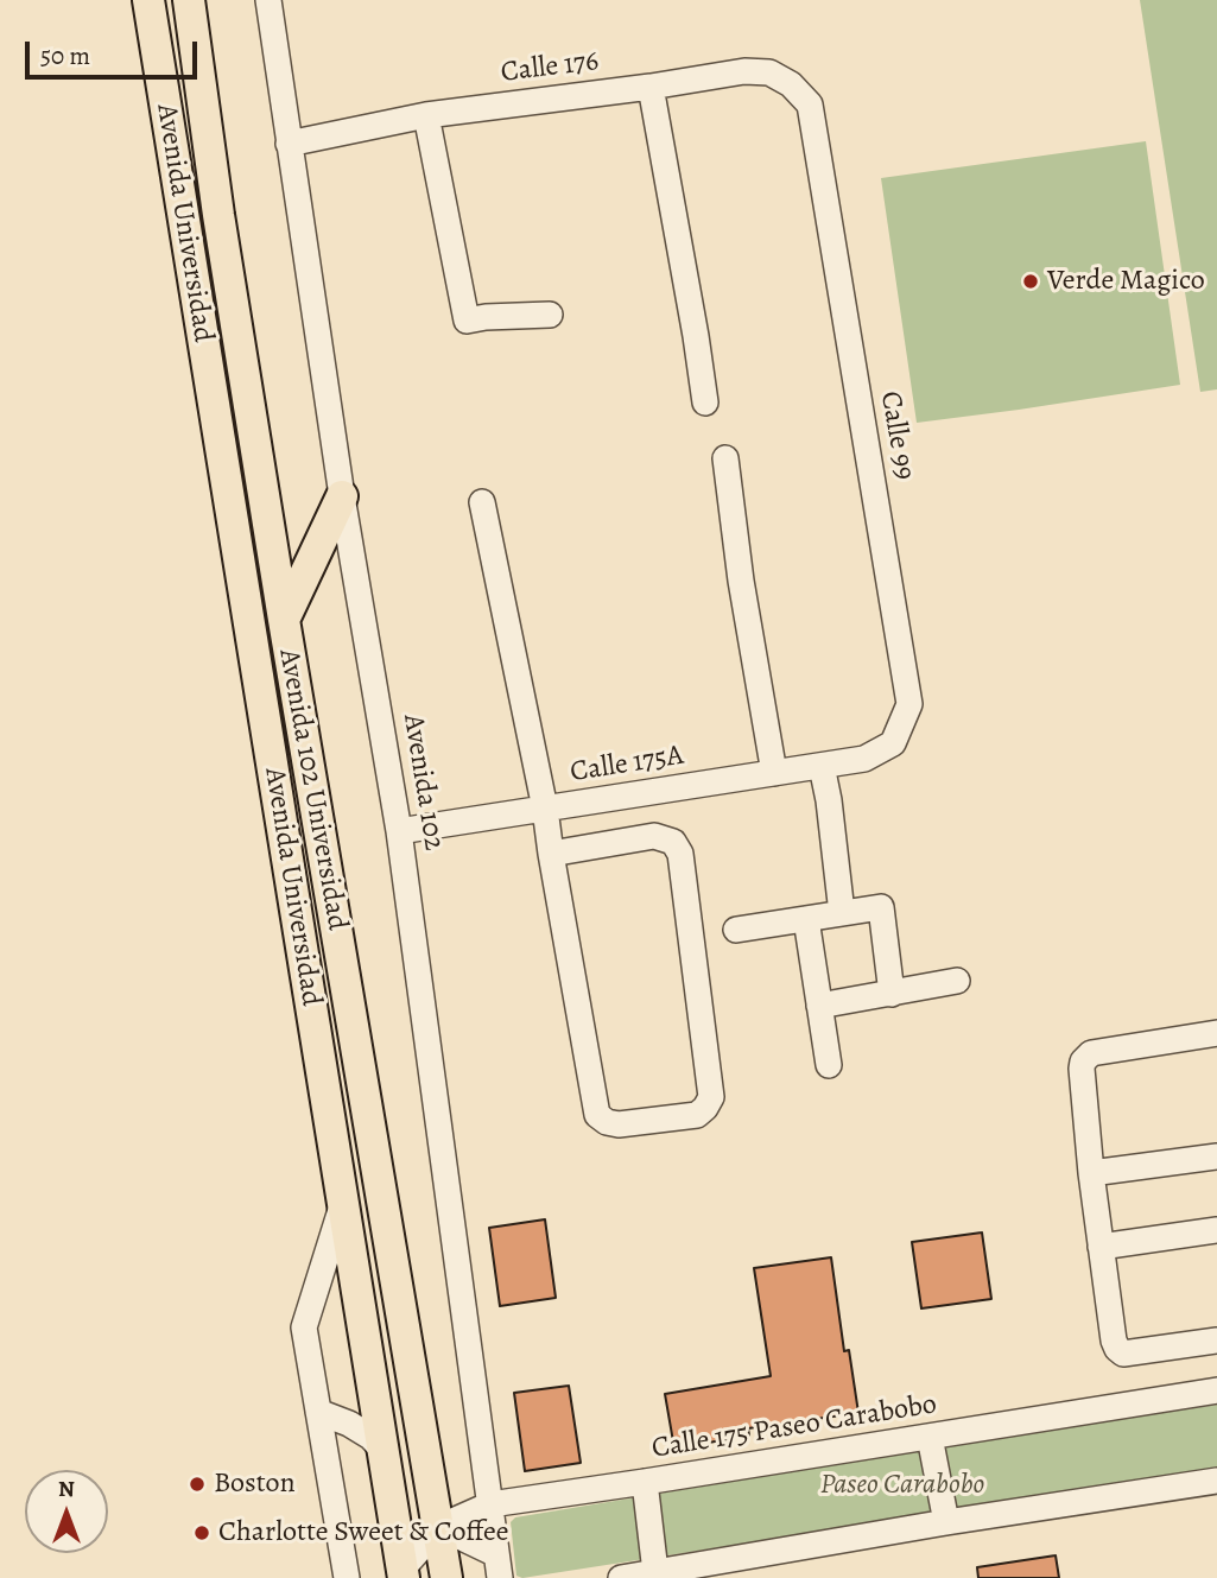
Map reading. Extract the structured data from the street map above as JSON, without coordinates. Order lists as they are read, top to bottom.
{
  "streets": {
    "main road": ["Avenida Universidad", "Avenida 102 Universidad"],
    "street": [
      "Calle 176",
      "Calle 99",
      "Calle 175A",
      "Avenida 102",
      "Calle 175 Paseo Carabobo"
    ]
  },
  "crossings": [
    ["Calle 176", "Calle 99"],
    ["Calle 176", "Avenida 102"],
    ["Avenida Universidad", "Calle 175 Paseo Carabobo"],
    ["Calle 99", "Calle 175A"],
    ["Calle 175A", "Avenida 102"],
    ["Avenida 102", "Calle 175 Paseo Carabobo"],
    ["Avenida 102 Universidad", "Calle 175 Paseo Carabobo"]
  ],
  "parks": ["Paseo Carabobo"],
  "places": ["Verde Magico", "Boston", "Charlotte Sweet & Coffee"],
  "scale_bar": "50 m",
  "north": "top"
}
